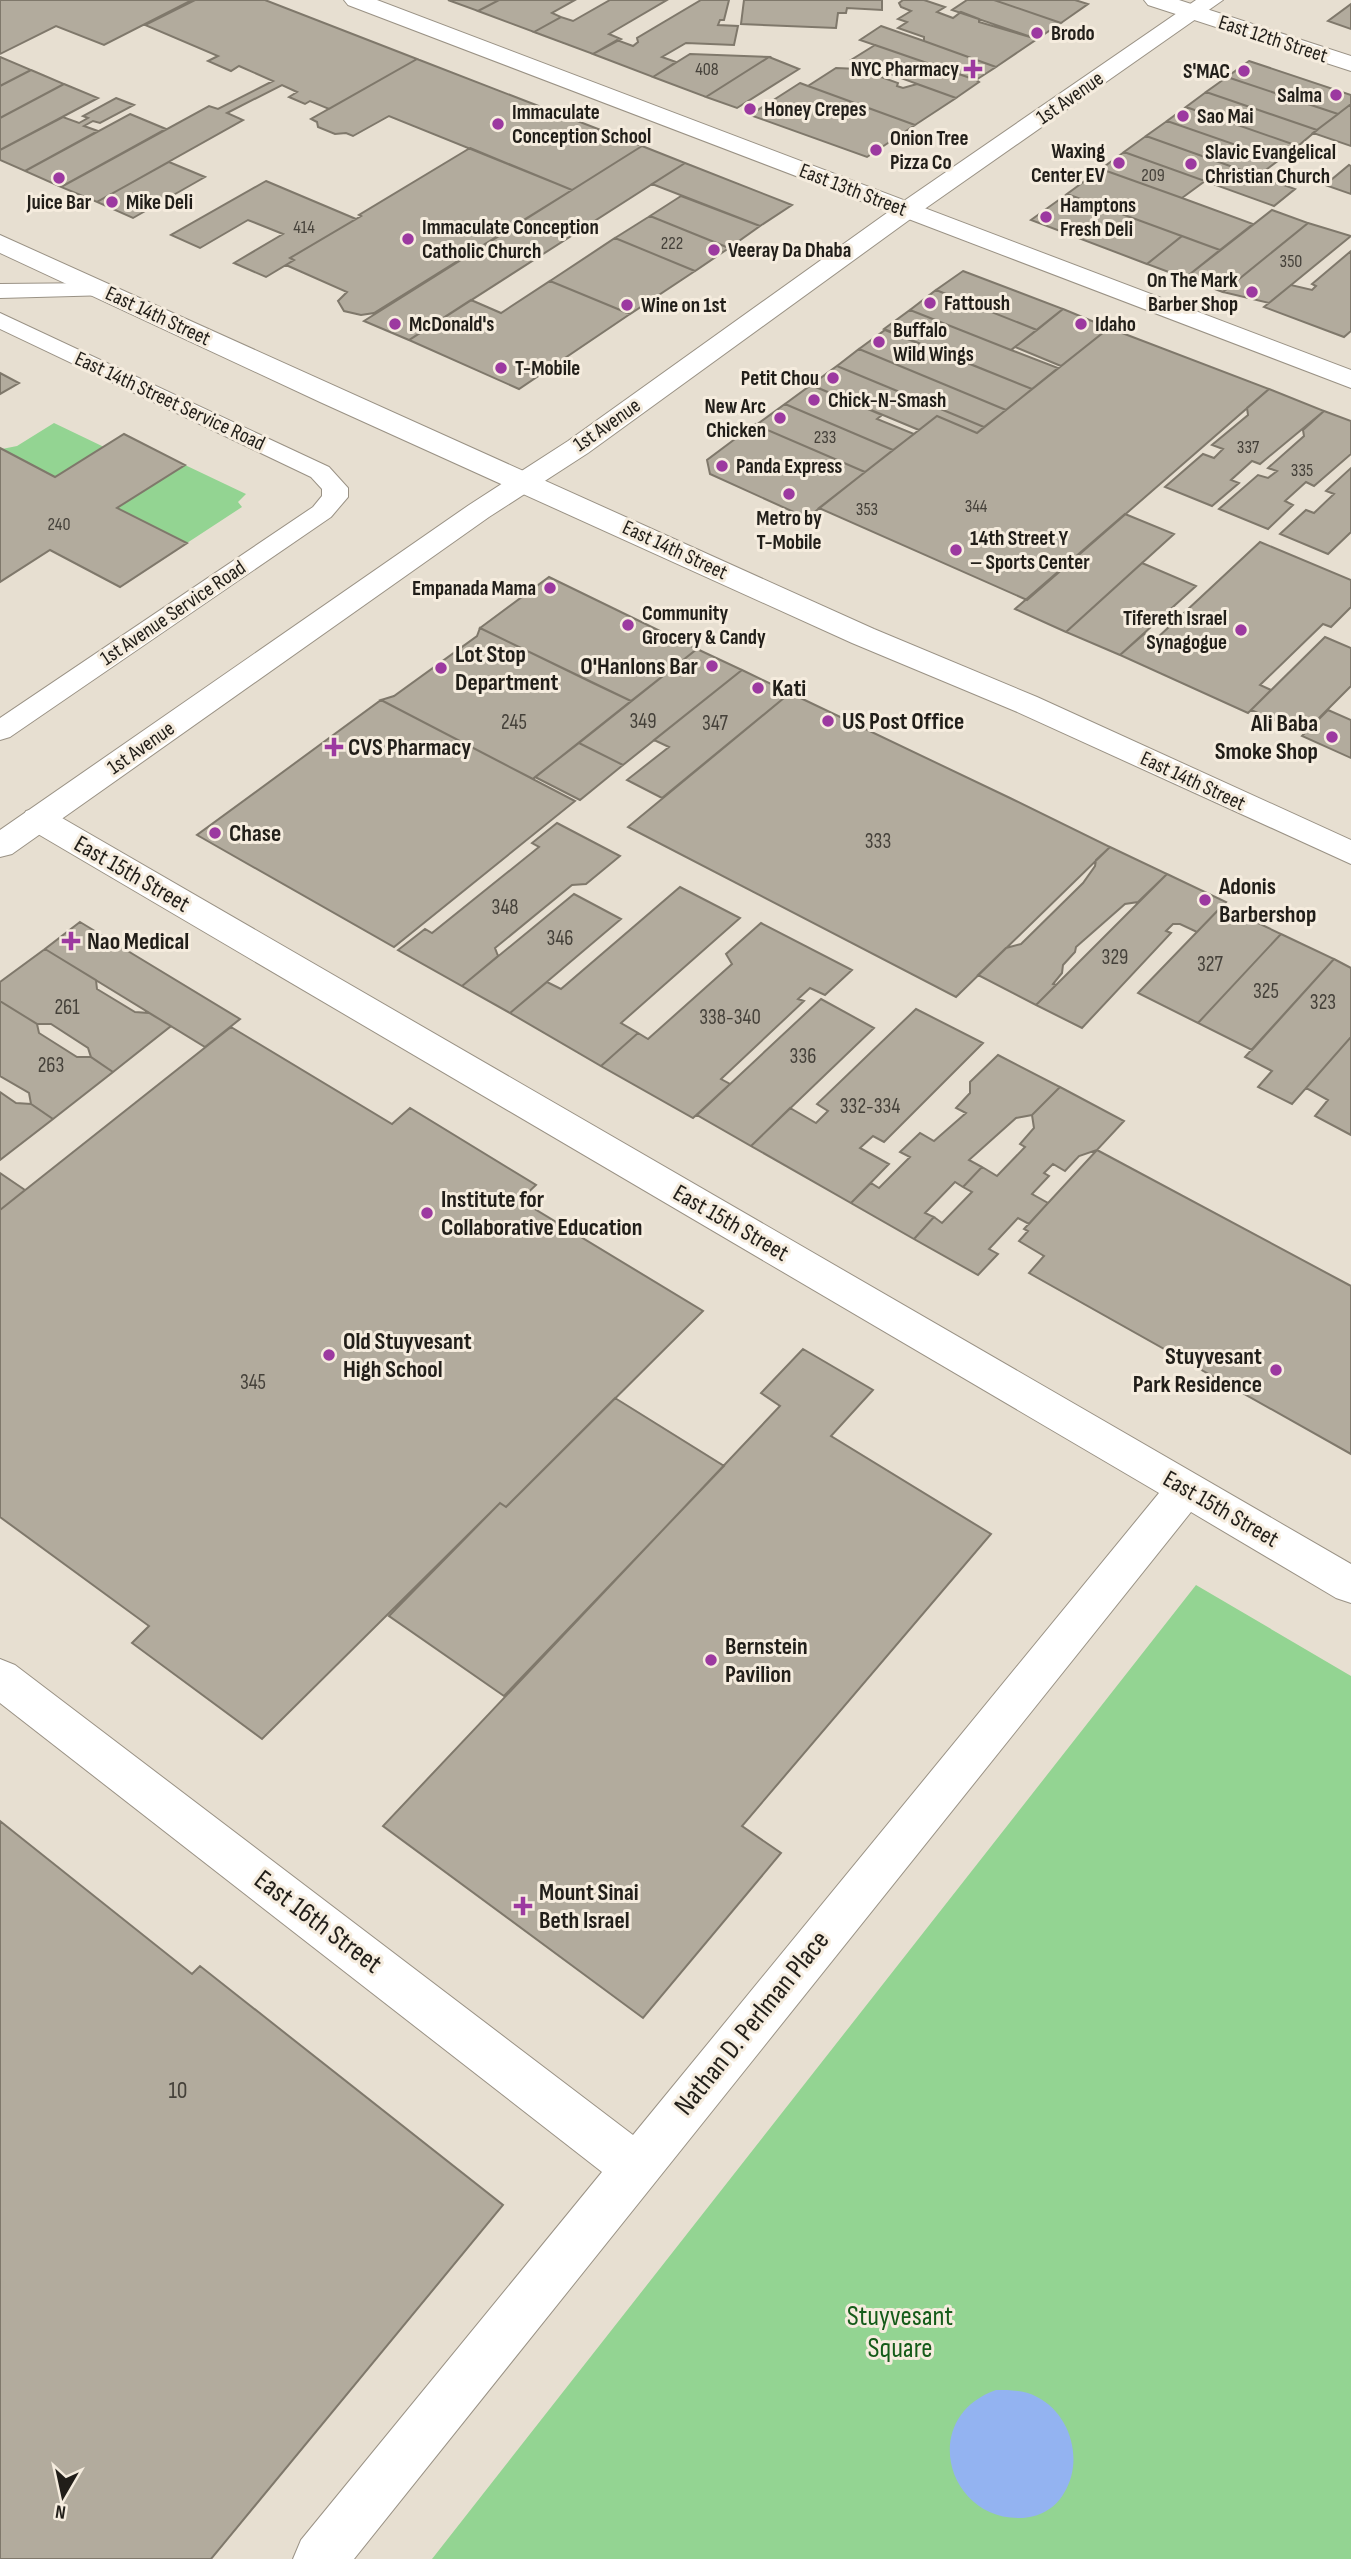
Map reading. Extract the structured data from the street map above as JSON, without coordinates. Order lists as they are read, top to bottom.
{
  "streets": {
    "street": [
      "East 12th Street",
      "1st Avenue",
      "East 13th Street",
      "East 14th Street",
      "East 15th Street",
      "East 16th Street",
      "Nathan D. Perlman Place"
    ],
    "lane": ["East 14th Street Service Road", "1st Avenue Service Road"]
  },
  "crossings": [
    ["East 12th Street", "1st Avenue"],
    ["1st Avenue", "East 13th Street"],
    ["1st Avenue", "East 14th Street"],
    ["1st Avenue", "East 15th Street"],
    ["East 14th Street Service Road", "1st Avenue Service Road"],
    ["East 15th Street", "Nathan D. Perlman Place"],
    ["East 16th Street", "Nathan D. Perlman Place"]
  ],
  "parks": ["Stuyvesant Square"],
  "places": {
    "other": [
      "Brodo",
      "S'MAC",
      "Salma",
      "Honey Crepes",
      "Sao Mai",
      "Immaculate Conception School",
      "Onion Tree Pizza Co",
      "Waxing Center EV",
      "Slavic Evangelical Christian Church",
      "Juice Bar",
      "Mike Deli",
      "Hamptons Fresh Deli",
      "Immaculate Conception Catholic Church",
      "Veeray Da Dhaba",
      "On The Mark Barber Shop",
      "Fattoush",
      "Wine on 1st",
      "McDonald's",
      "Idaho",
      "Buffalo Wild Wings",
      "T-Mobile",
      "Petit Chou",
      "Chick-N-Smash",
      "New Arc Chicken",
      "Panda Express",
      "Metro by T-Mobile",
      "14th Street Y – Sports Center",
      "Empanada Mama",
      "Community Grocery & Candy",
      "Tifereth Israel Synagogue",
      "O'Hanlons Bar",
      "Lot Stop Department",
      "Kati",
      "US Post Office",
      "Ali Baba Smoke Shop",
      "Chase",
      "Adonis Barbershop",
      "Institute for Collaborative Education",
      "Old Stuyvesant High School",
      "Stuyvesant Park Residence",
      "Bernstein Pavilion"
    ],
    "health": [
      "NYC Pharmacy",
      "CVS Pharmacy",
      "Nao Medical",
      "Mount Sinai Beth Israel"
    ]
  },
  "house_numbers": [
    "408",
    "209",
    "414",
    "222",
    "350",
    "233",
    "337",
    "335",
    "344",
    "353",
    "240",
    "349",
    "245",
    "347",
    "333",
    "348",
    "346",
    "329",
    "327",
    "325",
    "323",
    "261",
    "338-340",
    "336",
    "263",
    "332-334",
    "345",
    "10"
  ],
  "north": "bottom"
}
